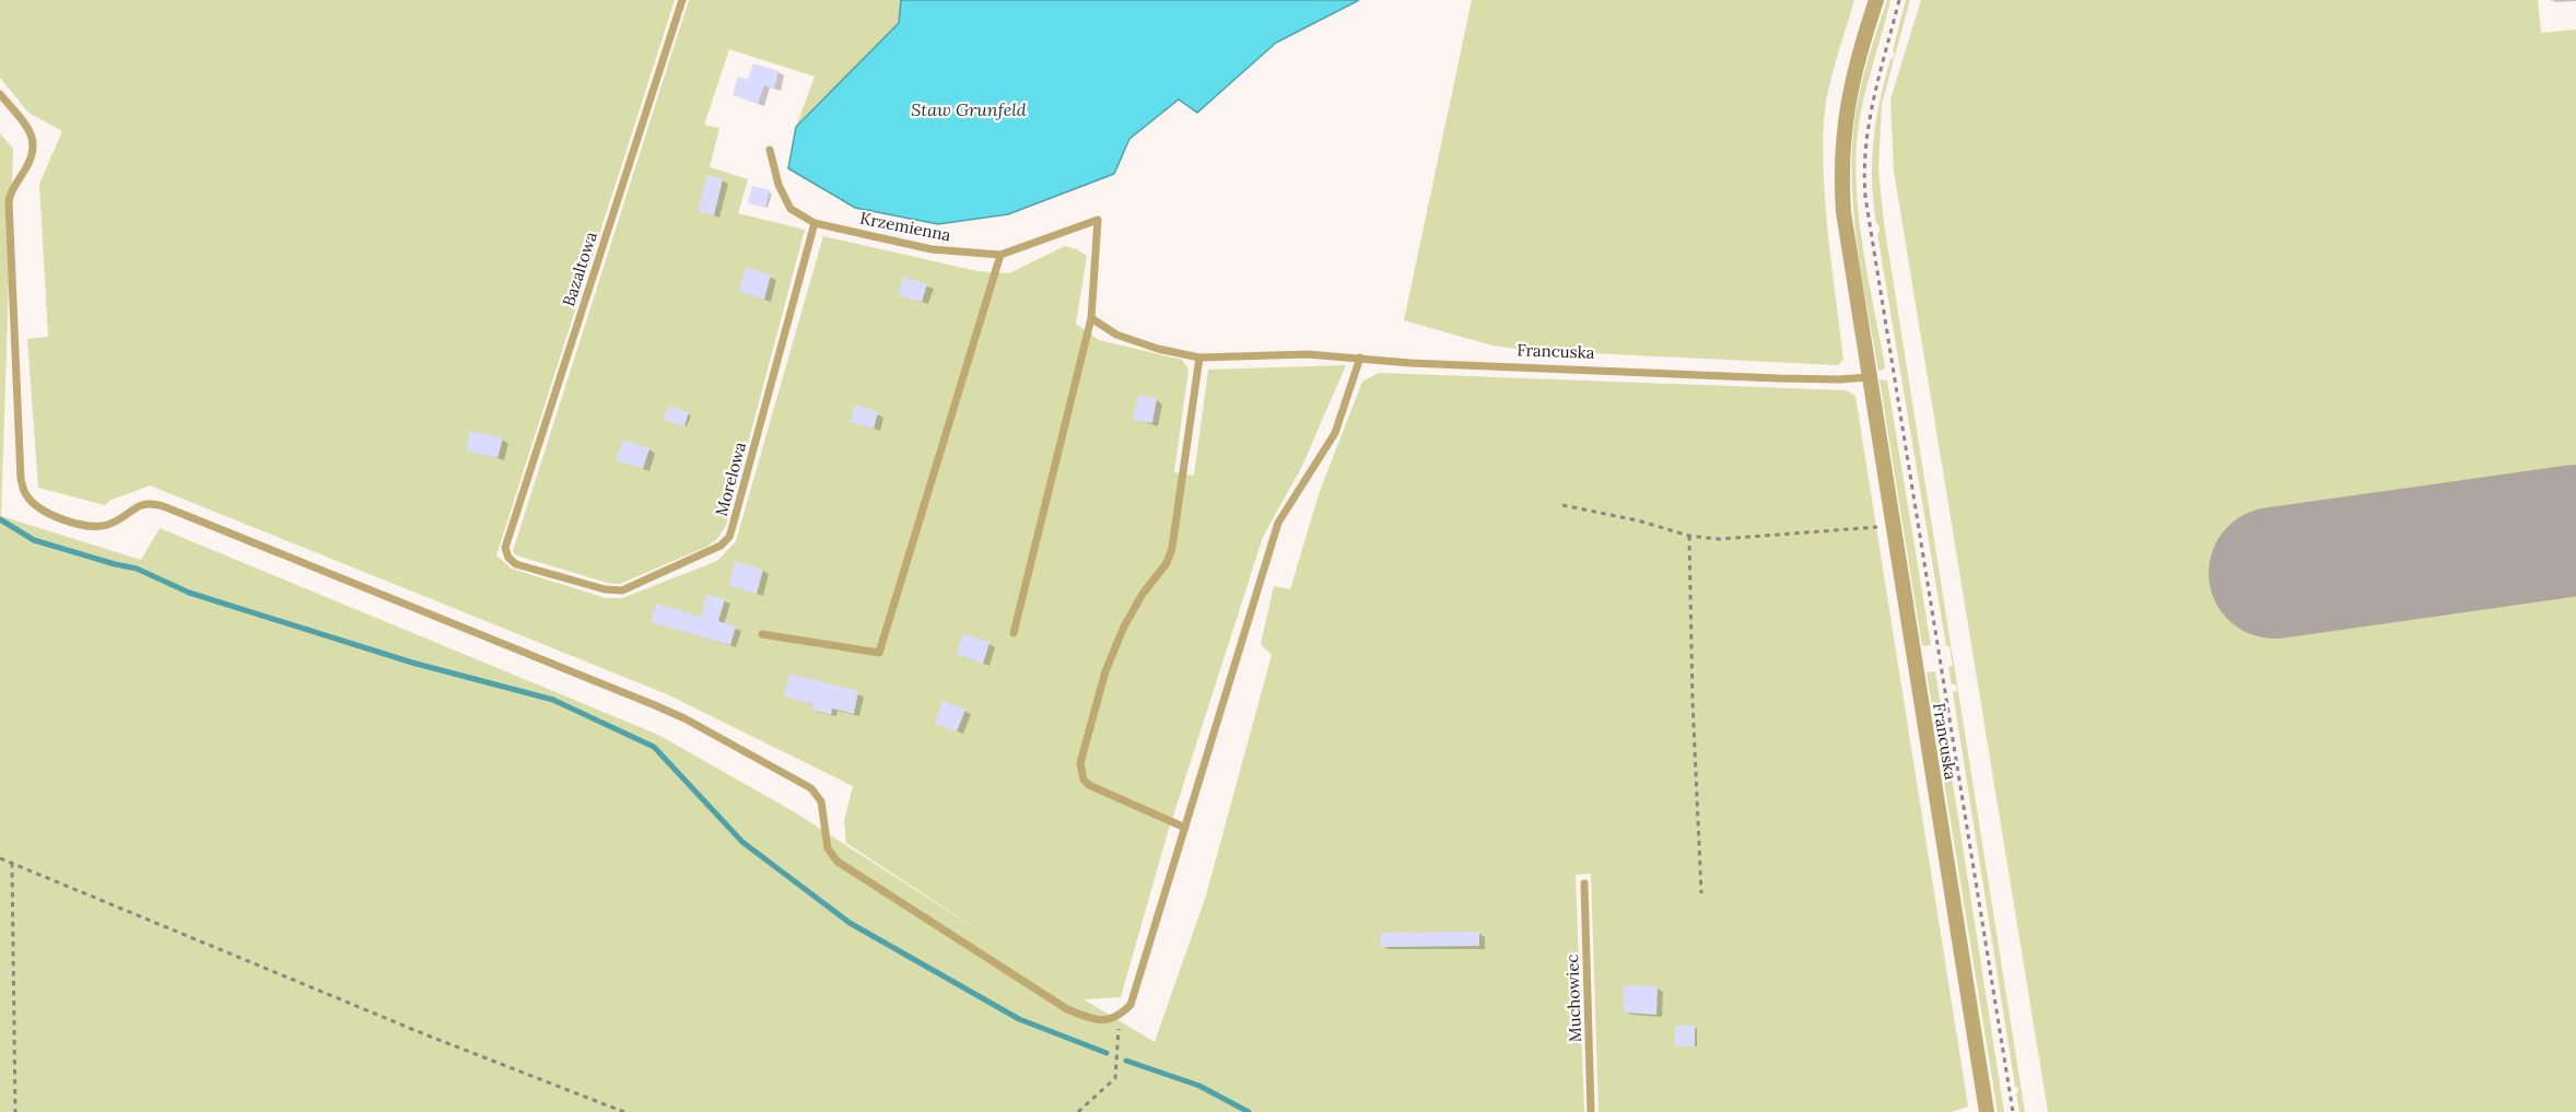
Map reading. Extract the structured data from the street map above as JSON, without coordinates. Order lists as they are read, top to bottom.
{
  "streets": {
    "street": ["Francuska"],
    "lane": [
      "Krzemienna",
      "Bazaltowa",
      "Morelowa",
      "Muchowiec"
    ]
  },
  "crossings": [
    ["Krzemienna", "Morelowa"],
    ["Bazaltowa", "Morelowa"]
  ],
  "water": ["Staw Grunfeld"]
}
